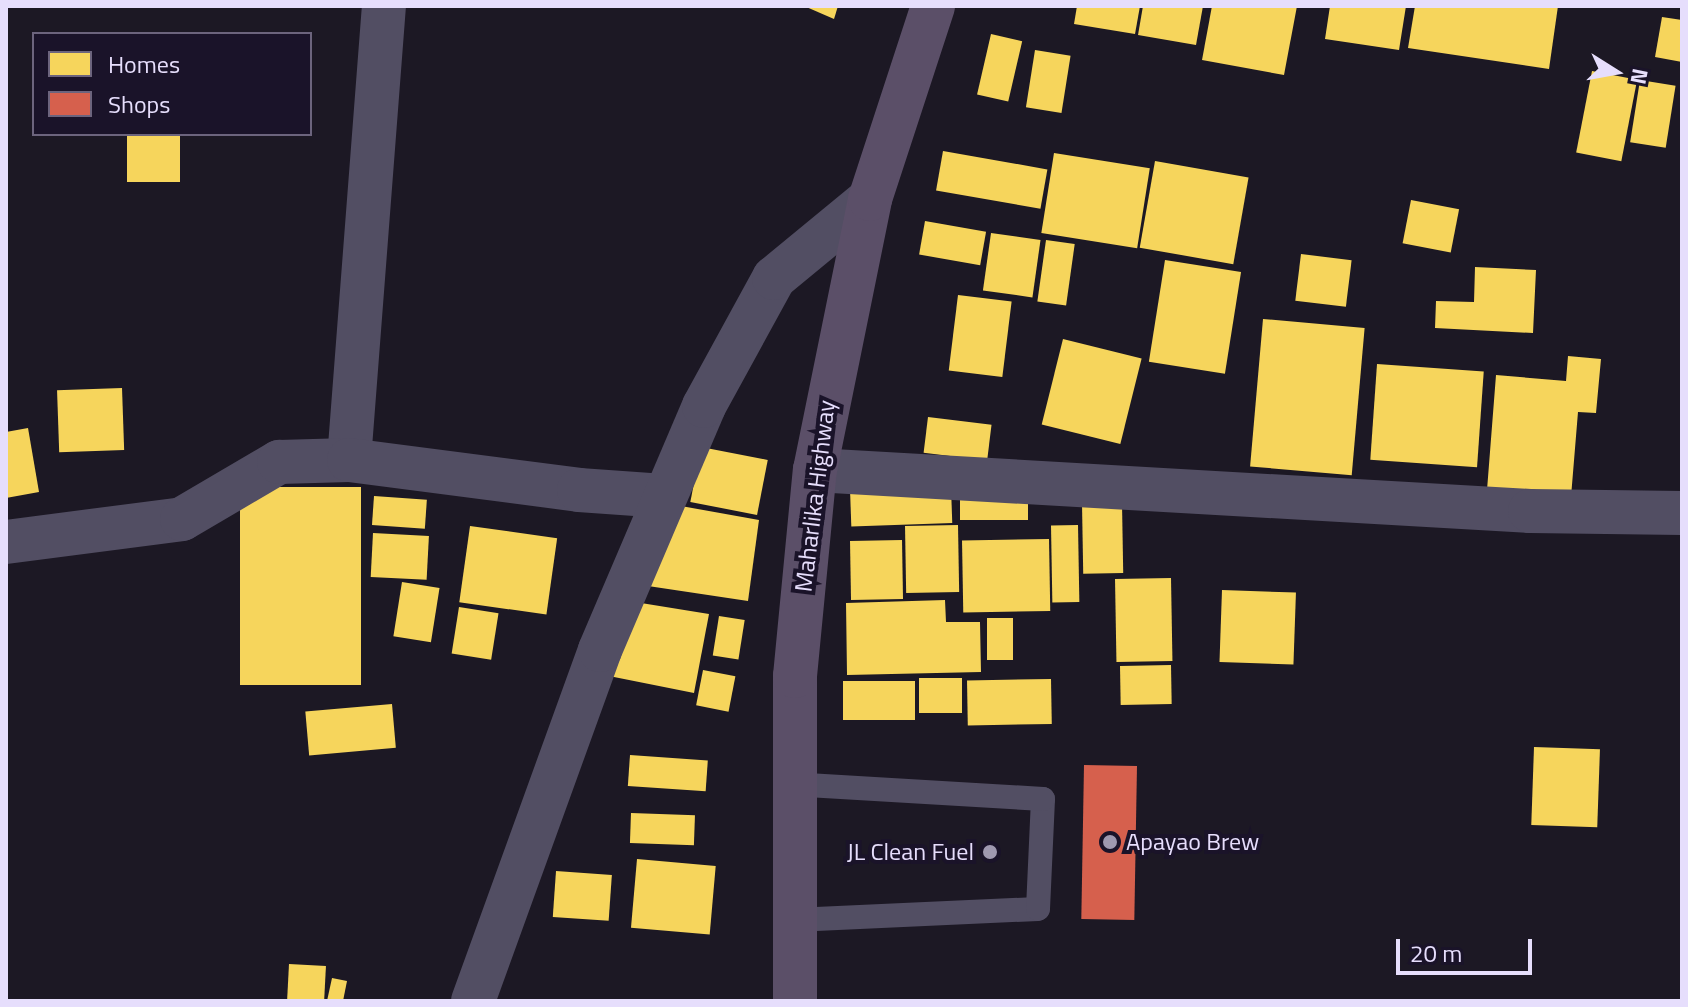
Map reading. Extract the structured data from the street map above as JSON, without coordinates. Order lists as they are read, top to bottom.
{
  "streets": {
    "main road": ["Maharlika Highway"]
  },
  "places": ["Apayao Brew", "JL Clean Fuel"],
  "legend": ["Homes", "Shops"],
  "scale_bar": "20 m",
  "north": "right"
}
